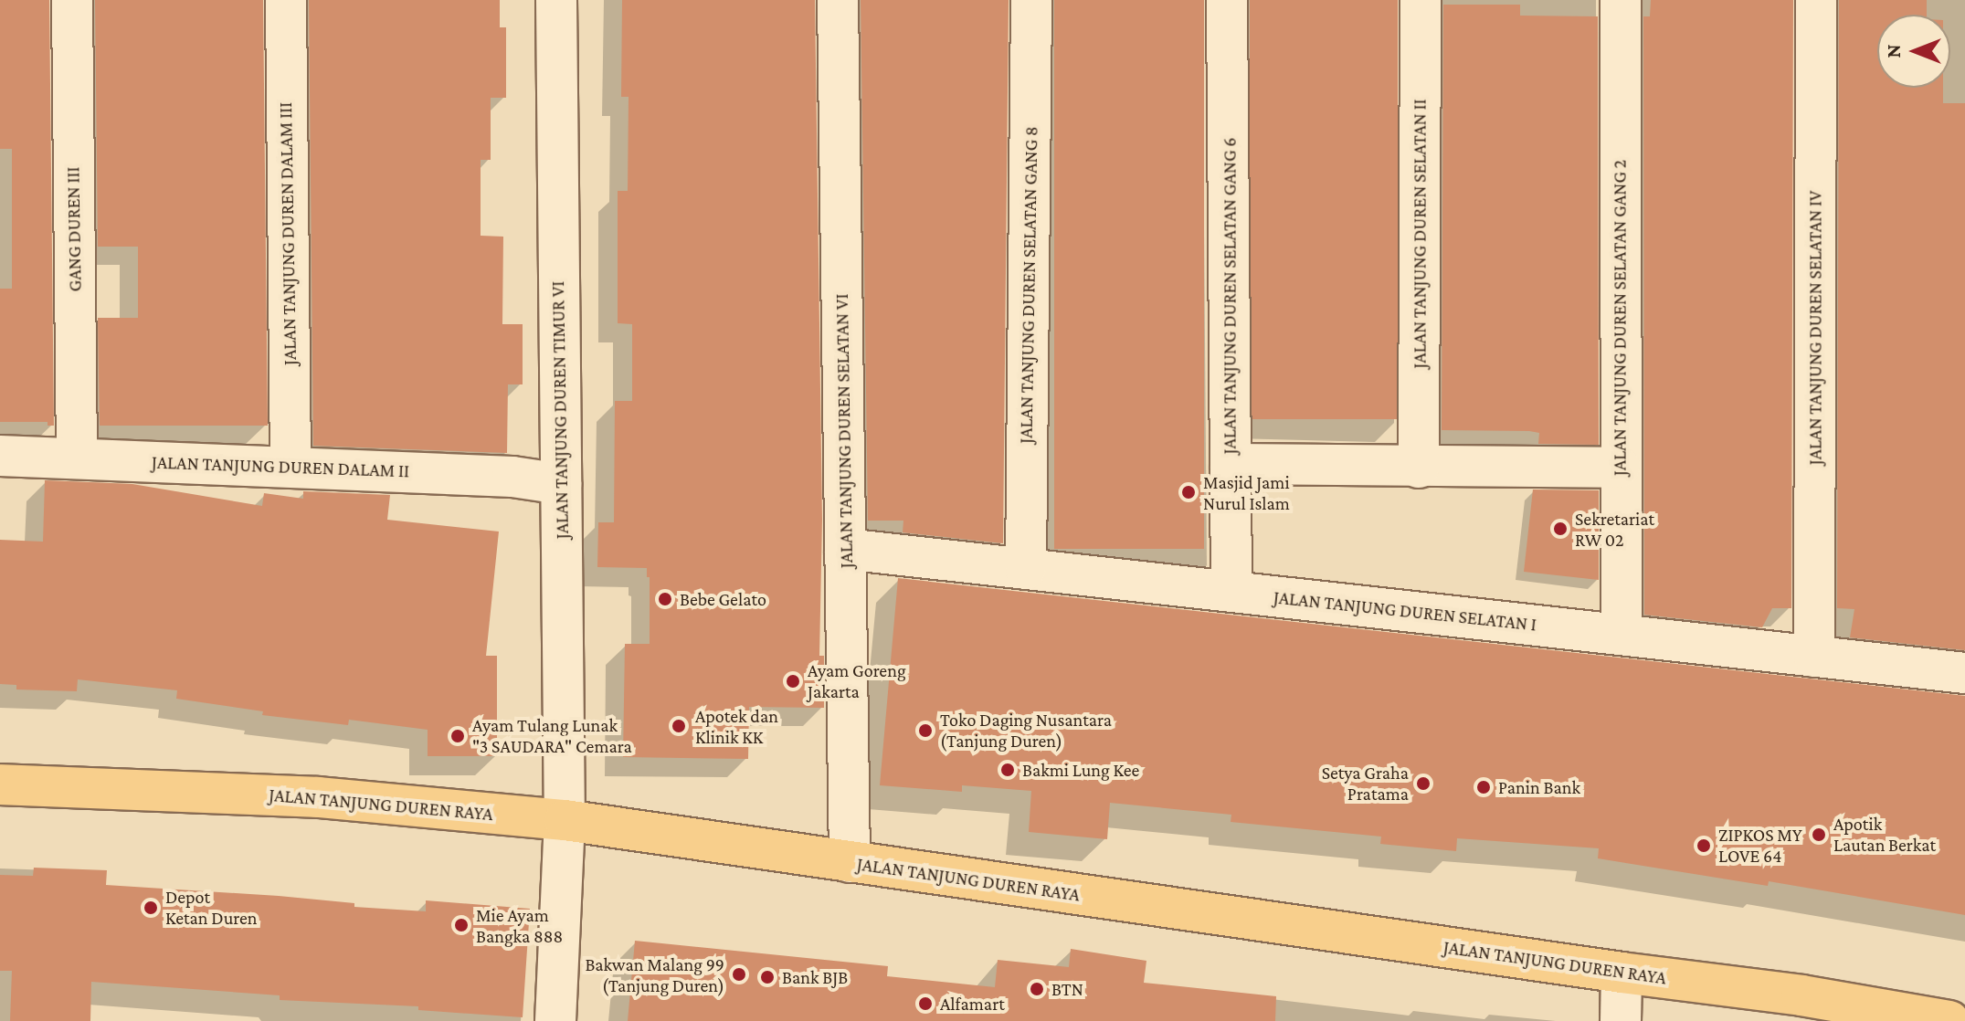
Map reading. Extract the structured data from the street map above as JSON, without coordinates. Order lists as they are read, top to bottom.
{
  "streets": {
    "main road": ["JALAN TANJUNG DUREN RAYA"],
    "street": [
      "GANG DUREN III",
      "JALAN TANJUNG DUREN DALAM III",
      "JALAN TANJUNG DUREN SELATAN II",
      "JALAN TANJUNG DUREN SELATAN GANG 8",
      "JALAN TANJUNG DUREN SELATAN GANG 6",
      "JALAN TANJUNG DUREN SELATAN GANG 2",
      "JALAN TANJUNG DUREN SELATAN IV",
      "JALAN TANJUNG DUREN TIMUR VI",
      "JALAN TANJUNG DUREN SELATAN VI",
      "JALAN TANJUNG DUREN DALAM II",
      "JALAN TANJUNG DUREN SELATAN I"
    ]
  },
  "crossings": [
    ["GANG DUREN III", "JALAN TANJUNG DUREN DALAM II"],
    ["JALAN TANJUNG DUREN DALAM III", "JALAN TANJUNG DUREN DALAM II"],
    ["JALAN TANJUNG DUREN SELATAN GANG 8", "JALAN TANJUNG DUREN SELATAN I"],
    ["JALAN TANJUNG DUREN SELATAN GANG 6", "JALAN TANJUNG DUREN SELATAN I"],
    ["JALAN TANJUNG DUREN SELATAN GANG 2", "JALAN TANJUNG DUREN SELATAN I"],
    ["JALAN TANJUNG DUREN SELATAN IV", "JALAN TANJUNG DUREN SELATAN I"],
    ["JALAN TANJUNG DUREN TIMUR VI", "JALAN TANJUNG DUREN DALAM II"],
    ["JALAN TANJUNG DUREN TIMUR VI", "JALAN TANJUNG DUREN RAYA"],
    ["JALAN TANJUNG DUREN SELATAN VI", "JALAN TANJUNG DUREN SELATAN I"],
    ["JALAN TANJUNG DUREN SELATAN VI", "JALAN TANJUNG DUREN RAYA"]
  ],
  "places": [
    "Masjid Jami Nurul Islam",
    "Sekretariat RW 02",
    "Bebe Gelato",
    "Ayam Goreng Jakarta",
    "Apotek dan Klinik KK",
    "Toko Daging Nusantara (Tanjung Duren)",
    "Ayam Tulang Lunak \"3 SAUDARA\" Cemara",
    "Bakmi Lung Kee",
    "Setya Graha Pratama",
    "Panin Bank",
    "Apotik Lautan Berkat",
    "ZIPKOS MY LOVE 64",
    "Depot Ketan Duren",
    "Mie Ayam Bangka 888",
    "Bakwan Malang 99 (Tanjung Duren)",
    "Bank BJB",
    "BTN",
    "Alfamart"
  ],
  "north": "left"
}
